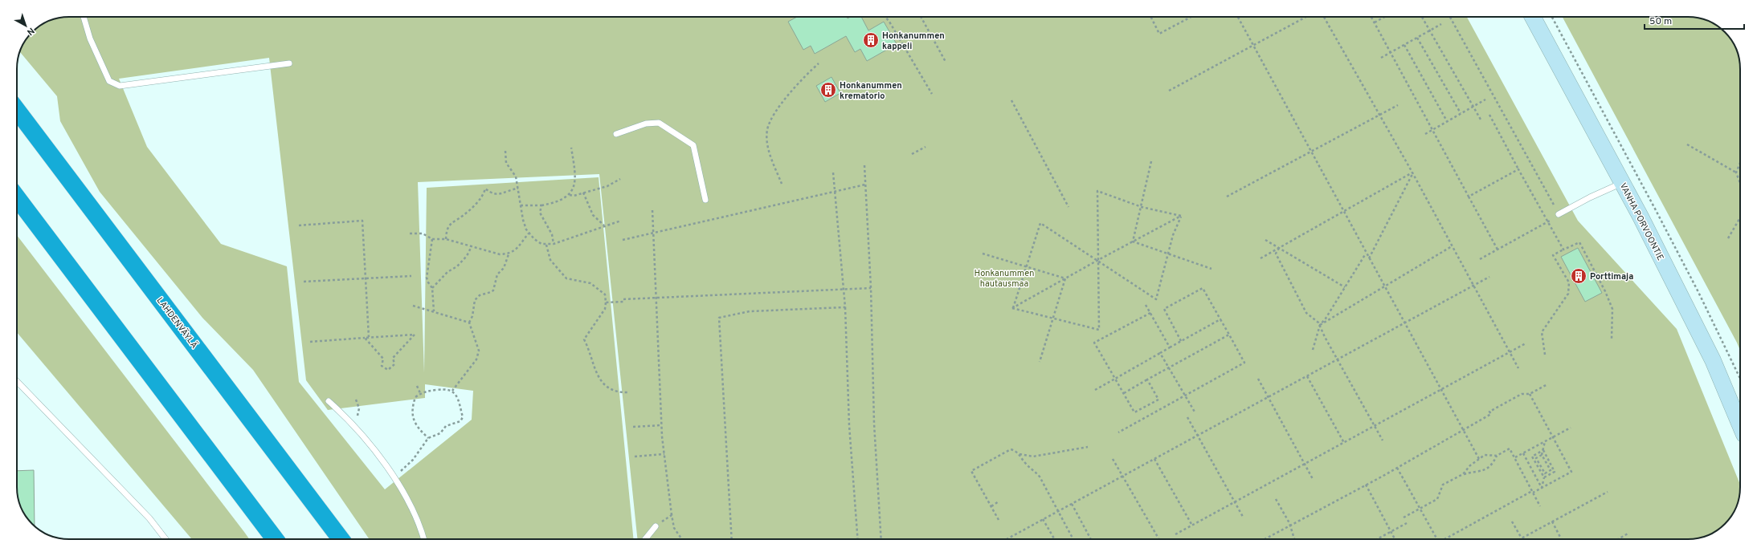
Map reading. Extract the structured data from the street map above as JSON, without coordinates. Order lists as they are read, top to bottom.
{
  "streets": {
    "highway": ["LAHDENVÄYLÄ"],
    "main road": ["VANHA PORVOONTIE"]
  },
  "parks": ["Honkanummen hautausmaa"],
  "places": {
    "building": ["Honkanummen kappeli", "Honkanummen krematorio", "Porttimaja"]
  },
  "scale_bar": "50 m",
  "north": "bottom right"
}
